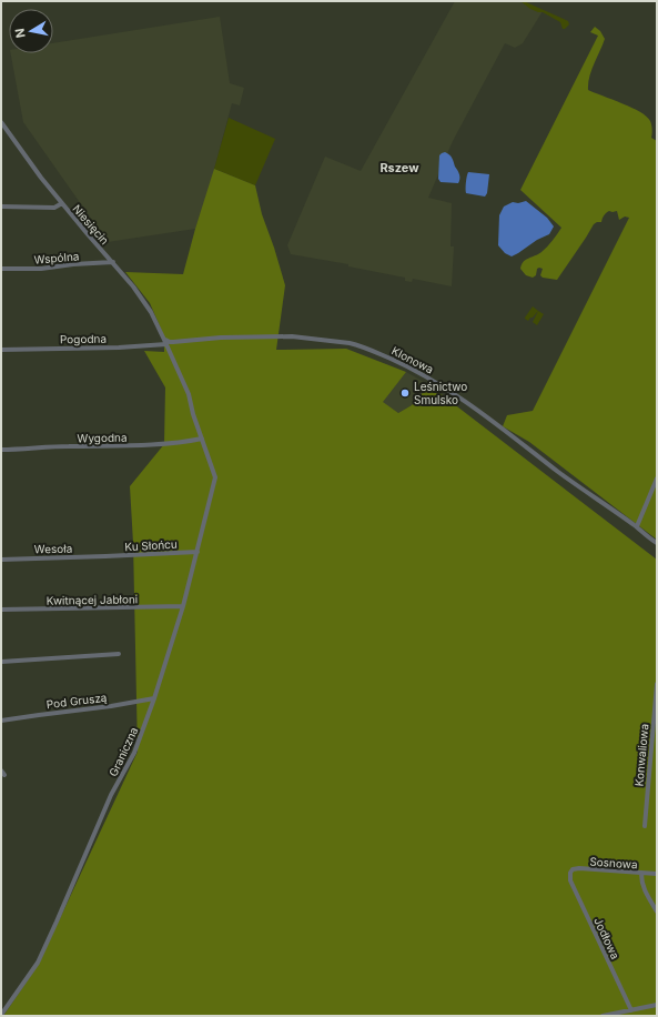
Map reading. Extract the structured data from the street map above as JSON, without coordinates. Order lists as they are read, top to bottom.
{
  "streets": {
    "street": [
      "Niesięcin",
      "Wspólna",
      "Pogodna",
      "Klonowa",
      "Wygodna",
      "Ku Słońcu",
      "Wesoła",
      "Kwitnącej Jabłoni",
      "Pod Gruszą",
      "Graniczna",
      "Konwaliowa",
      "Sosnowa",
      "Jodłowa"
    ]
  },
  "crossings": [
    ["Niesięcin", "Wspólna"],
    ["Niesięcin", "Pogodna"],
    ["Niesięcin", "Klonowa"],
    ["Niesięcin", "Wygodna"],
    ["Niesięcin", "Graniczna"],
    ["Pogodna", "Klonowa"],
    ["Ku Słońcu", "Wesoła"],
    ["Ku Słońcu", "Graniczna"],
    ["Kwitnącej Jabłoni", "Graniczna"],
    ["Pod Gruszą", "Graniczna"],
    ["Sosnowa", "Jodłowa"]
  ],
  "districts": ["Rszew"],
  "places": ["Leśnictwo Smulsko"],
  "north": "left"
}
